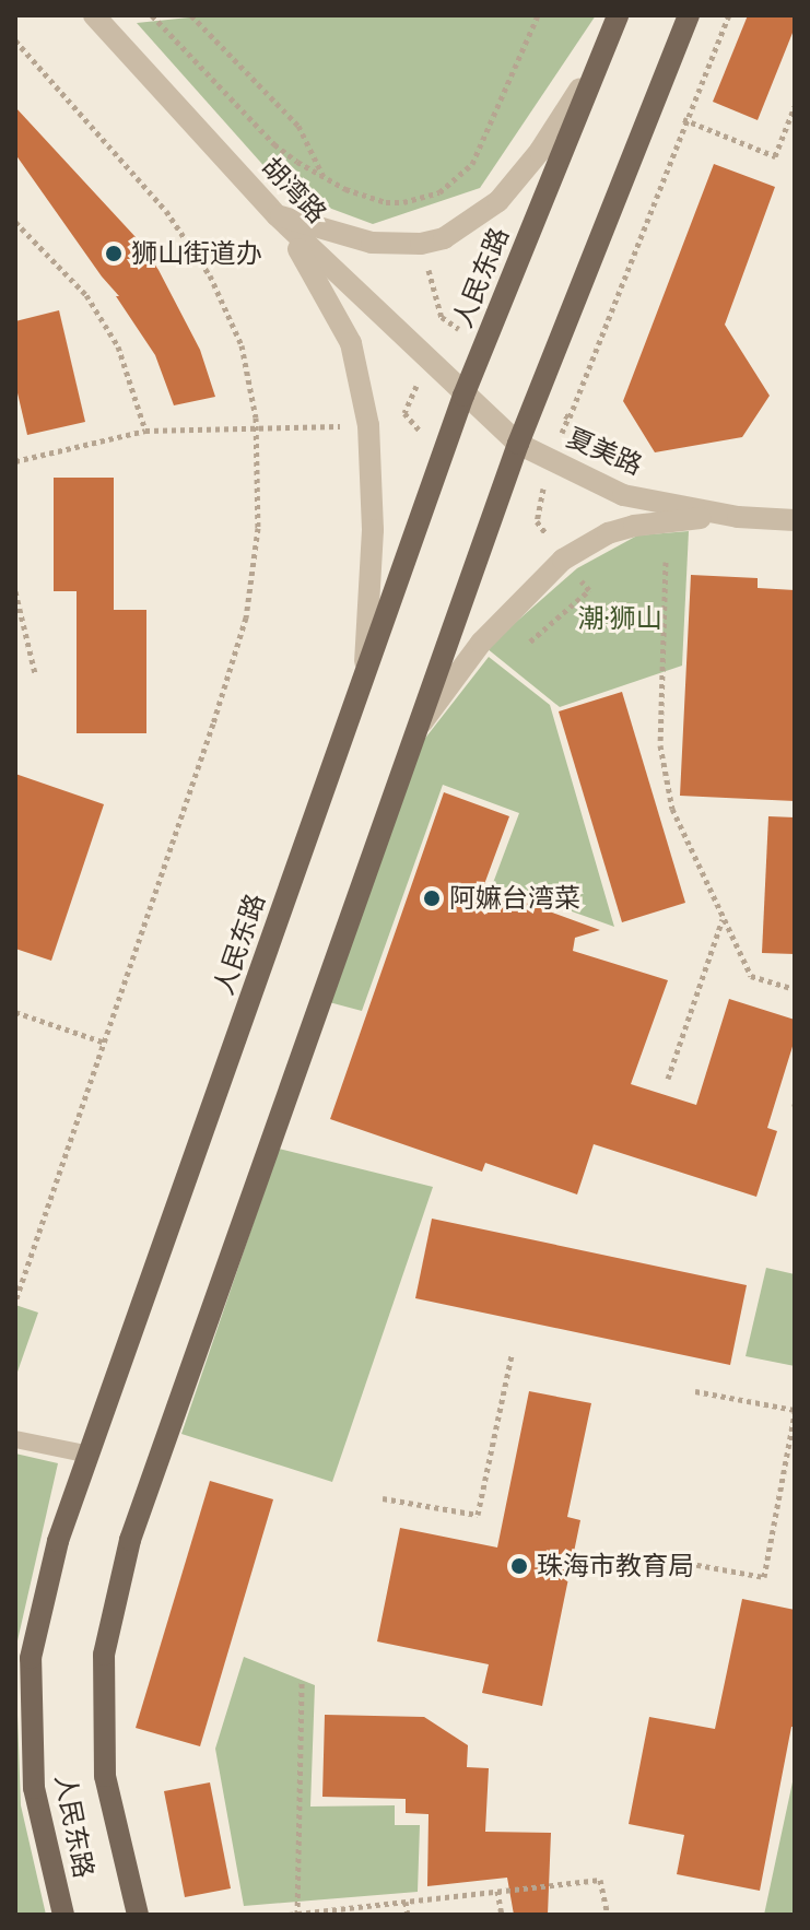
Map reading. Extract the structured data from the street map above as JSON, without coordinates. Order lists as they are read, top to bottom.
{
  "streets": {
    "main road": ["人民东路"],
    "street": ["胡湾路", "夏美路"]
  },
  "crossings": [
    ["胡湾路", "人民东路"],
    ["胡湾路", "夏美路"],
    ["人民东路", "夏美路"]
  ],
  "parks": ["潮·狮山"],
  "places": ["狮山街道办", "阿嫲台湾菜", "珠海市教育局"]
}
